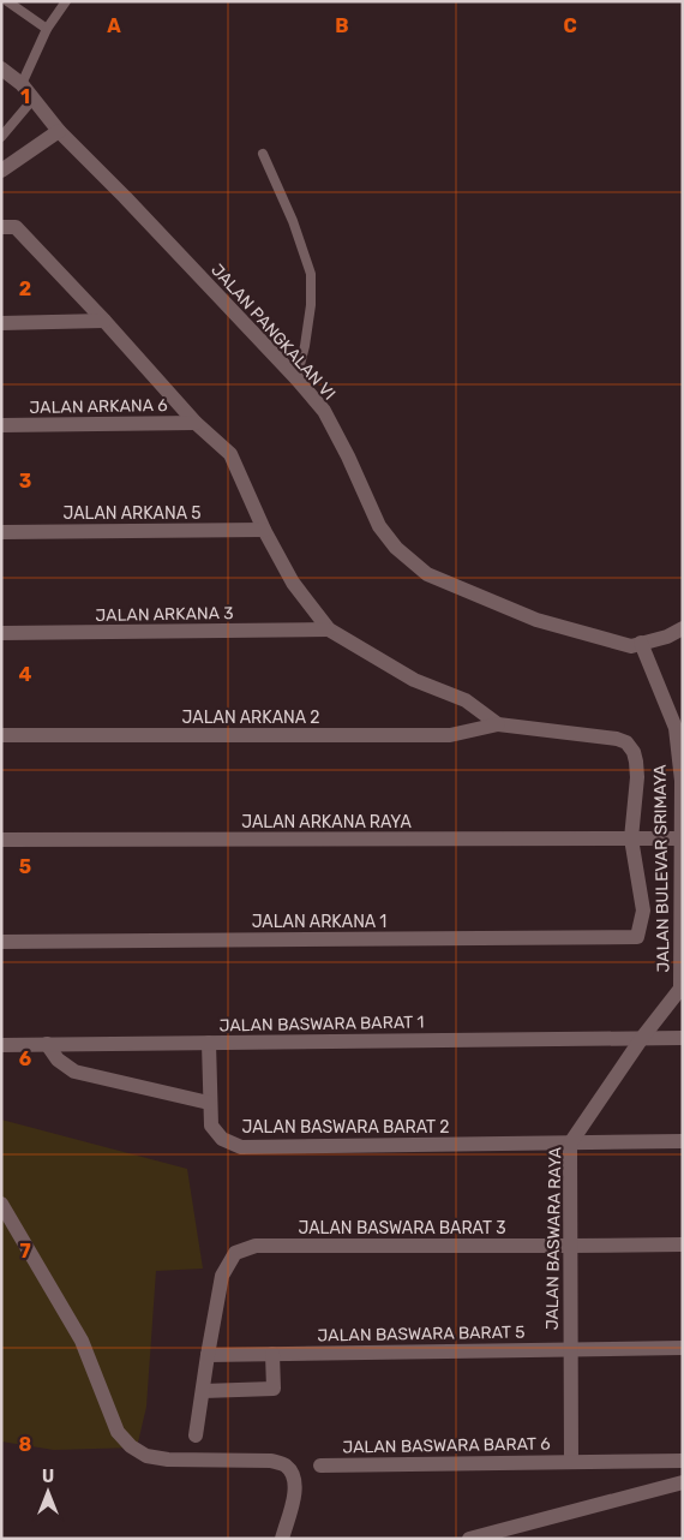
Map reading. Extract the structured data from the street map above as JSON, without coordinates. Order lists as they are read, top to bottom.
{
  "streets": {
    "street": [
      "JALAN PANGKALAN VI",
      "JALAN ARKANA 6",
      "JALAN ARKANA 5",
      "JALAN ARKANA 3",
      "JALAN ARKANA 2",
      "JALAN ARKANA RAYA",
      "JALAN BULEVAR SRIMAYA",
      "JALAN ARKANA 1",
      "JALAN BASWARA BARAT 1",
      "JALAN BASWARA BARAT 2",
      "JALAN BASWARA BARAT 3",
      "JALAN BASWARA RAYA",
      "JALAN BASWARA BARAT 5",
      "JALAN BASWARA BARAT 6"
    ]
  },
  "crossings": [
    ["JALAN PANGKALAN VI", "JALAN BULEVAR SRIMAYA"],
    ["JALAN ARKANA RAYA", "JALAN BULEVAR SRIMAYA"],
    ["JALAN ARKANA RAYA", "JALAN ARKANA 1"],
    ["JALAN BULEVAR SRIMAYA", "JALAN BASWARA RAYA"],
    ["JALAN BASWARA BARAT 1", "JALAN BASWARA BARAT 2"],
    ["JALAN BASWARA BARAT 1", "JALAN BASWARA RAYA"],
    ["JALAN BASWARA BARAT 2", "JALAN BASWARA RAYA"],
    ["JALAN BASWARA BARAT 3", "JALAN BASWARA RAYA"],
    ["JALAN BASWARA BARAT 3", "JALAN BASWARA BARAT 5"],
    ["JALAN BASWARA RAYA", "JALAN BASWARA BARAT 5"],
    ["JALAN BASWARA RAYA", "JALAN BASWARA BARAT 6"]
  ],
  "north": "top",
  "grid": {
    "columns": ["A", "B", "C"],
    "rows": [
      "1",
      "2",
      "3",
      "4",
      "5",
      "6",
      "7",
      "8"
    ]
  }
}
